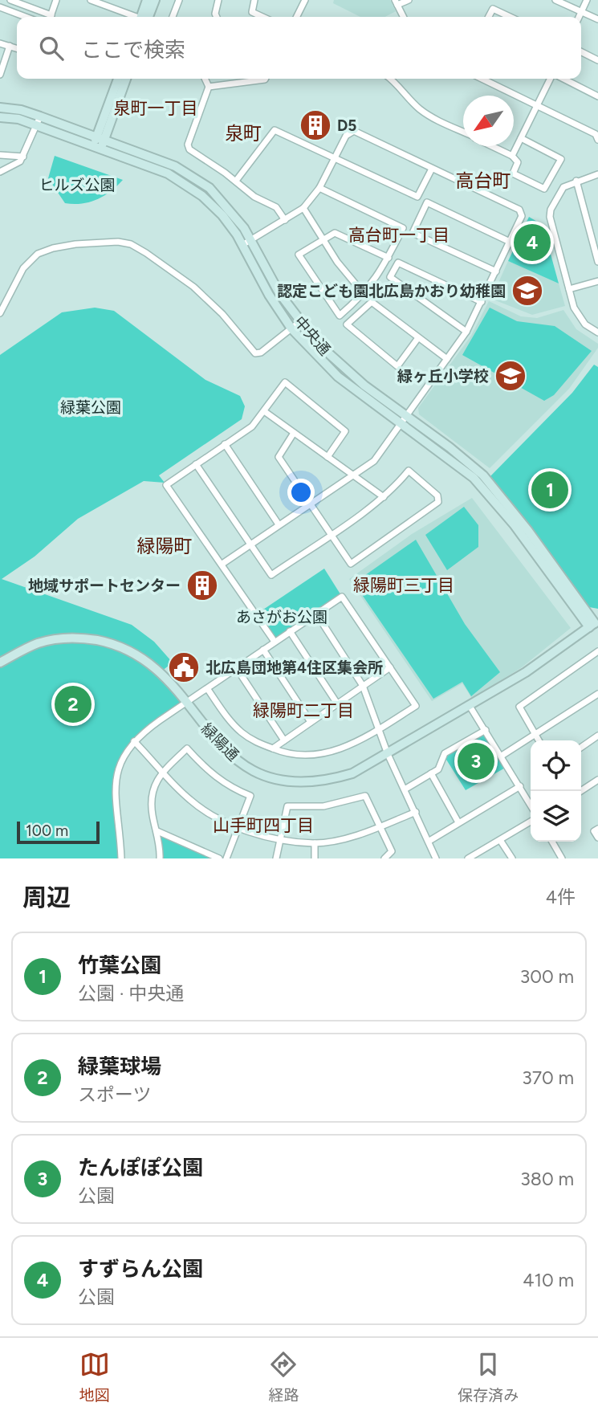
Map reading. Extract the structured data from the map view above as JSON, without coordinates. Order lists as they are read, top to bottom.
{
  "streets": {
    "street": ["中央通", "緑陽通"]
  },
  "crossings": [
    ["中央通", "緑陽通"]
  ],
  "districts": [
    "泉町一丁目",
    "泉町",
    "高台町",
    "高台町一丁目",
    "緑陽町",
    "緑陽町三丁目",
    "緑陽町二丁目",
    "山手町四丁目"
  ],
  "parks": ["ヒルズ公園", "緑葉公園", "あさがお公園"],
  "places": {
    "building": ["D5", "地域サポートセンター"],
    "school or university": ["認定こども園北広島かおり幼稚園", "緑ヶ丘小学校"],
    "public building": ["北広島団地第4住区集会所"]
  },
  "scale_bar": "100 m",
  "north": "bottom left",
  "page": {
    "search": "ここで検索",
    "pins": [
      "4",
      "1",
      "2",
      "3"
    ],
    "scale": "100 m",
    "heading": ["周辺", "4件"],
    "list": [
      {
        "mark": "1",
        "name": "竹葉公園",
        "note": "公園 · 中央通",
        "value": "300 m"
      },
      {
        "mark": "2",
        "name": "緑葉球場",
        "note": "スポーツ",
        "value": "370 m"
      },
      {
        "mark": "3",
        "name": "たんぽぽ公園",
        "note": "公園",
        "value": "380 m"
      },
      {
        "mark": "4",
        "name": "すずらん公園",
        "note": "公園",
        "value": "410 m"
      }
    ],
    "nav": ["地図", "経路", "保存済み"]
  }
}
